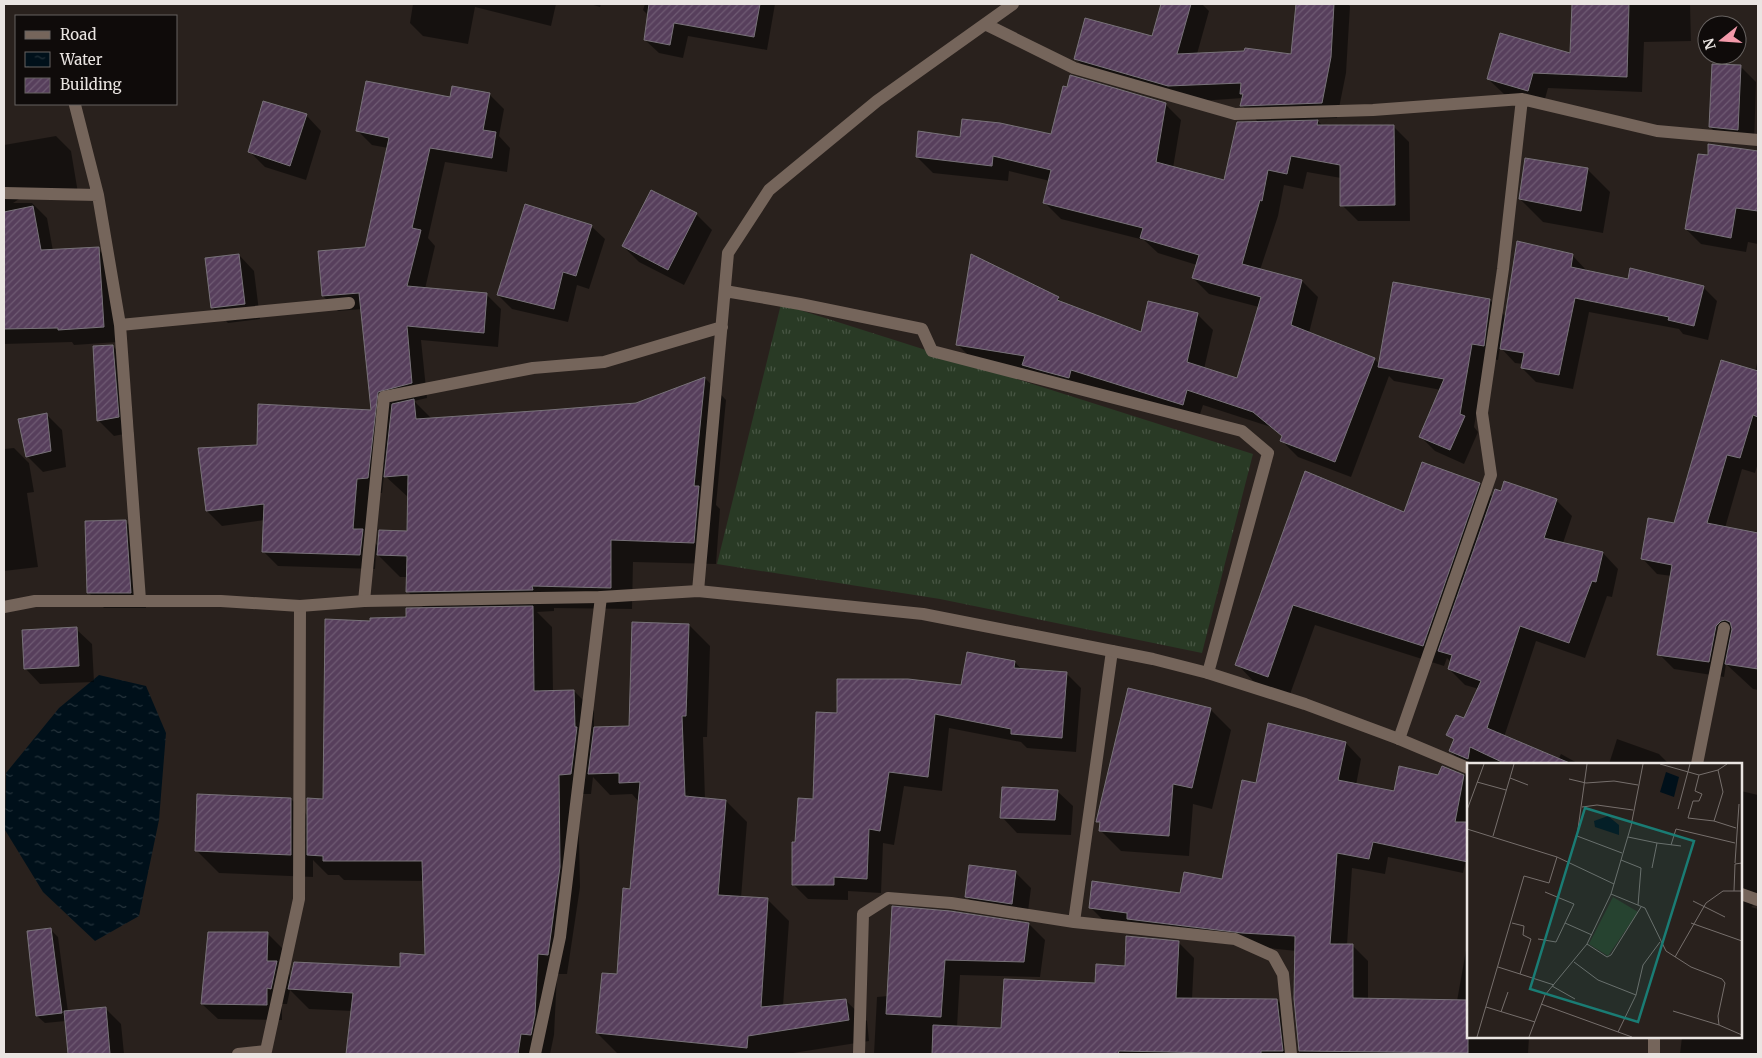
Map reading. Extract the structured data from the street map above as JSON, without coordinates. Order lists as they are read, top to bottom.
{
  "legend": ["Road", "Water", "Building"],
  "north": "left"
}
